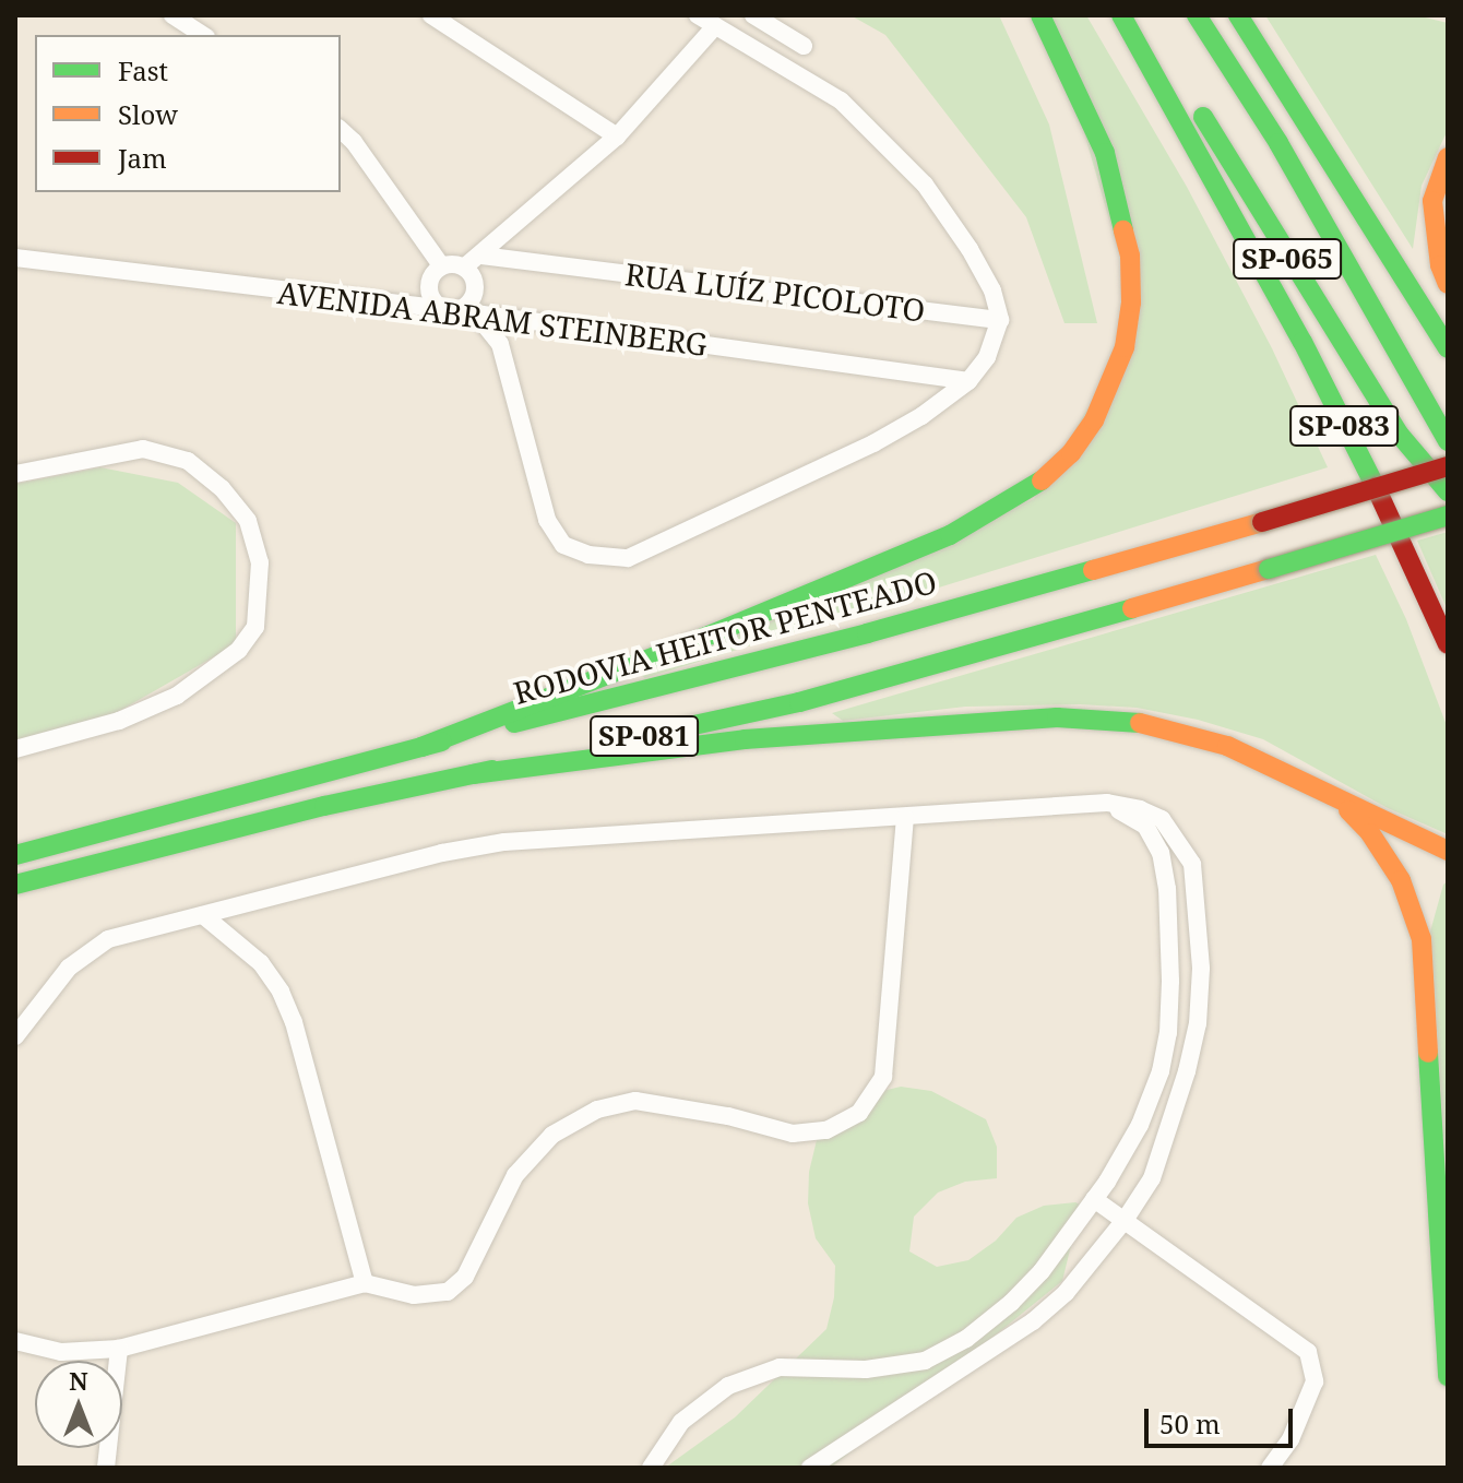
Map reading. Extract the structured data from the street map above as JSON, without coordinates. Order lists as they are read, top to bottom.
{
  "streets": {
    "main road": [
      "SP-065",
      "SP-083",
      "RODOVIA HEITOR PENTEADO",
      "SP-081"
    ],
    "street": ["RUA LUÍZ PICOLOTO", "AVENIDA ABRAM STEINBERG"]
  },
  "legend": ["Fast", "Slow", "Jam"],
  "scale_bar": "50 m",
  "north": "top"
}
